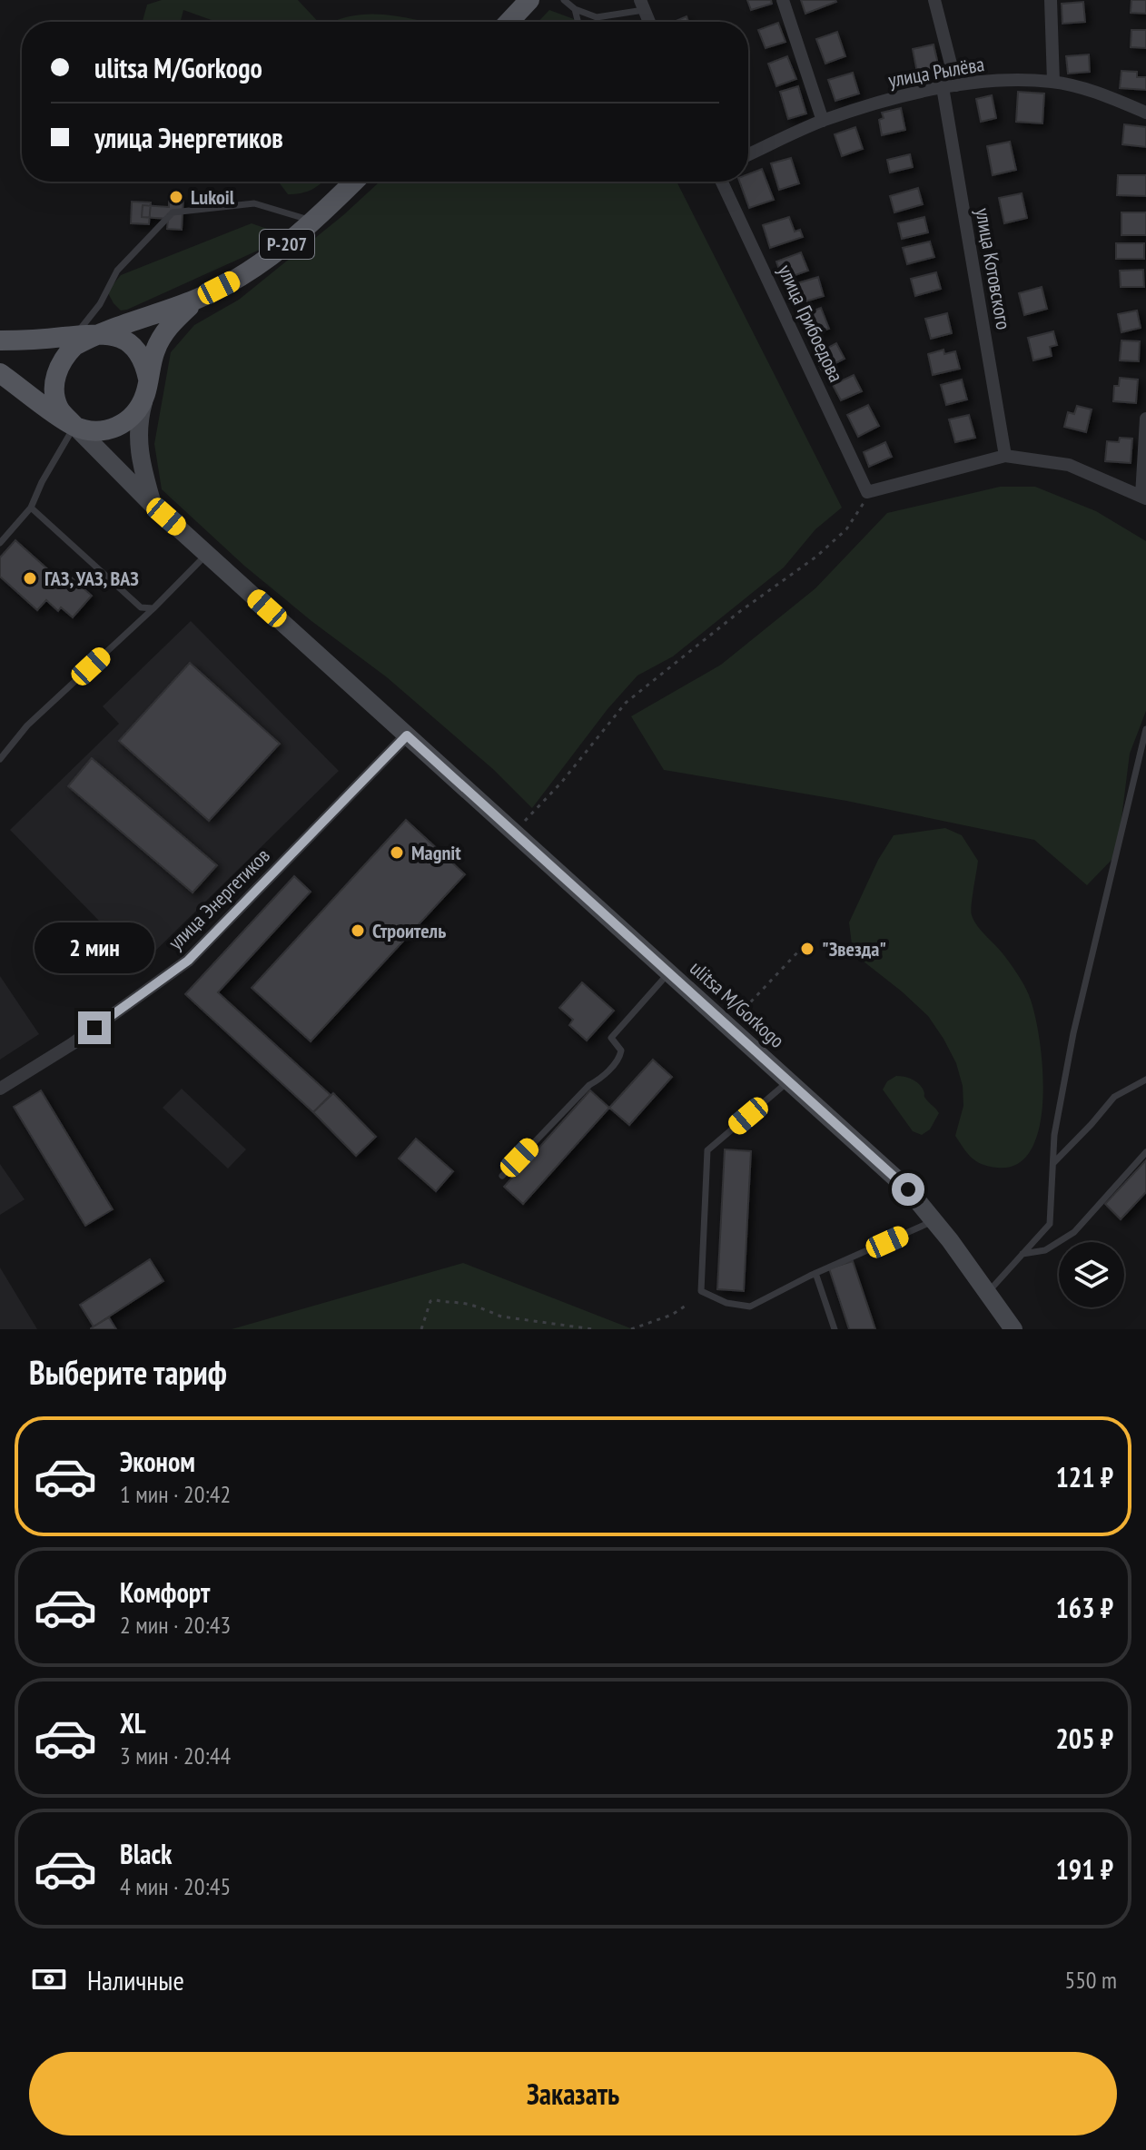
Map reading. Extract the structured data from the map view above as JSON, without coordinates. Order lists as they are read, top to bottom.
{
  "streets": {
    "main road": ["Р-207", "ulitsa M/Gorkogo"],
    "street": [
      "улица Рылёва",
      "улица Котовского",
      "улица Грибоедова",
      "улица Энергетиков"
    ]
  },
  "crossings": [
    ["улица Рылёва", "улица Котовского"],
    ["Р-207", "ulitsa M/Gorkogo"],
    ["улица Энергетиков", "ulitsa M/Gorkogo"]
  ],
  "places": [
    "Lukoil",
    "ГАЗ, УАЗ, ВАЗ",
    "Magnit",
    "Строитель",
    "\"Звезда\""
  ],
  "page": {
    "banner": ["ulitsa M/Gorkogo", "улица Энергетиков"],
    "bubble": "2 мин",
    "heading": "Выберите тариф",
    "list": [
      {
        "name": "Эконом",
        "note": "1 мин · 20:42",
        "value": "121 ₽"
      },
      {
        "name": "Комфорт",
        "note": "2 мин · 20:43",
        "value": "163 ₽"
      },
      {
        "name": "XL",
        "note": "3 мин · 20:44",
        "value": "205 ₽"
      },
      {
        "name": "Black",
        "note": "4 мин · 20:45",
        "value": "191 ₽"
      }
    ],
    "pay": ["Наличные", "550 m"],
    "buttons": "Заказать"
  }
}
